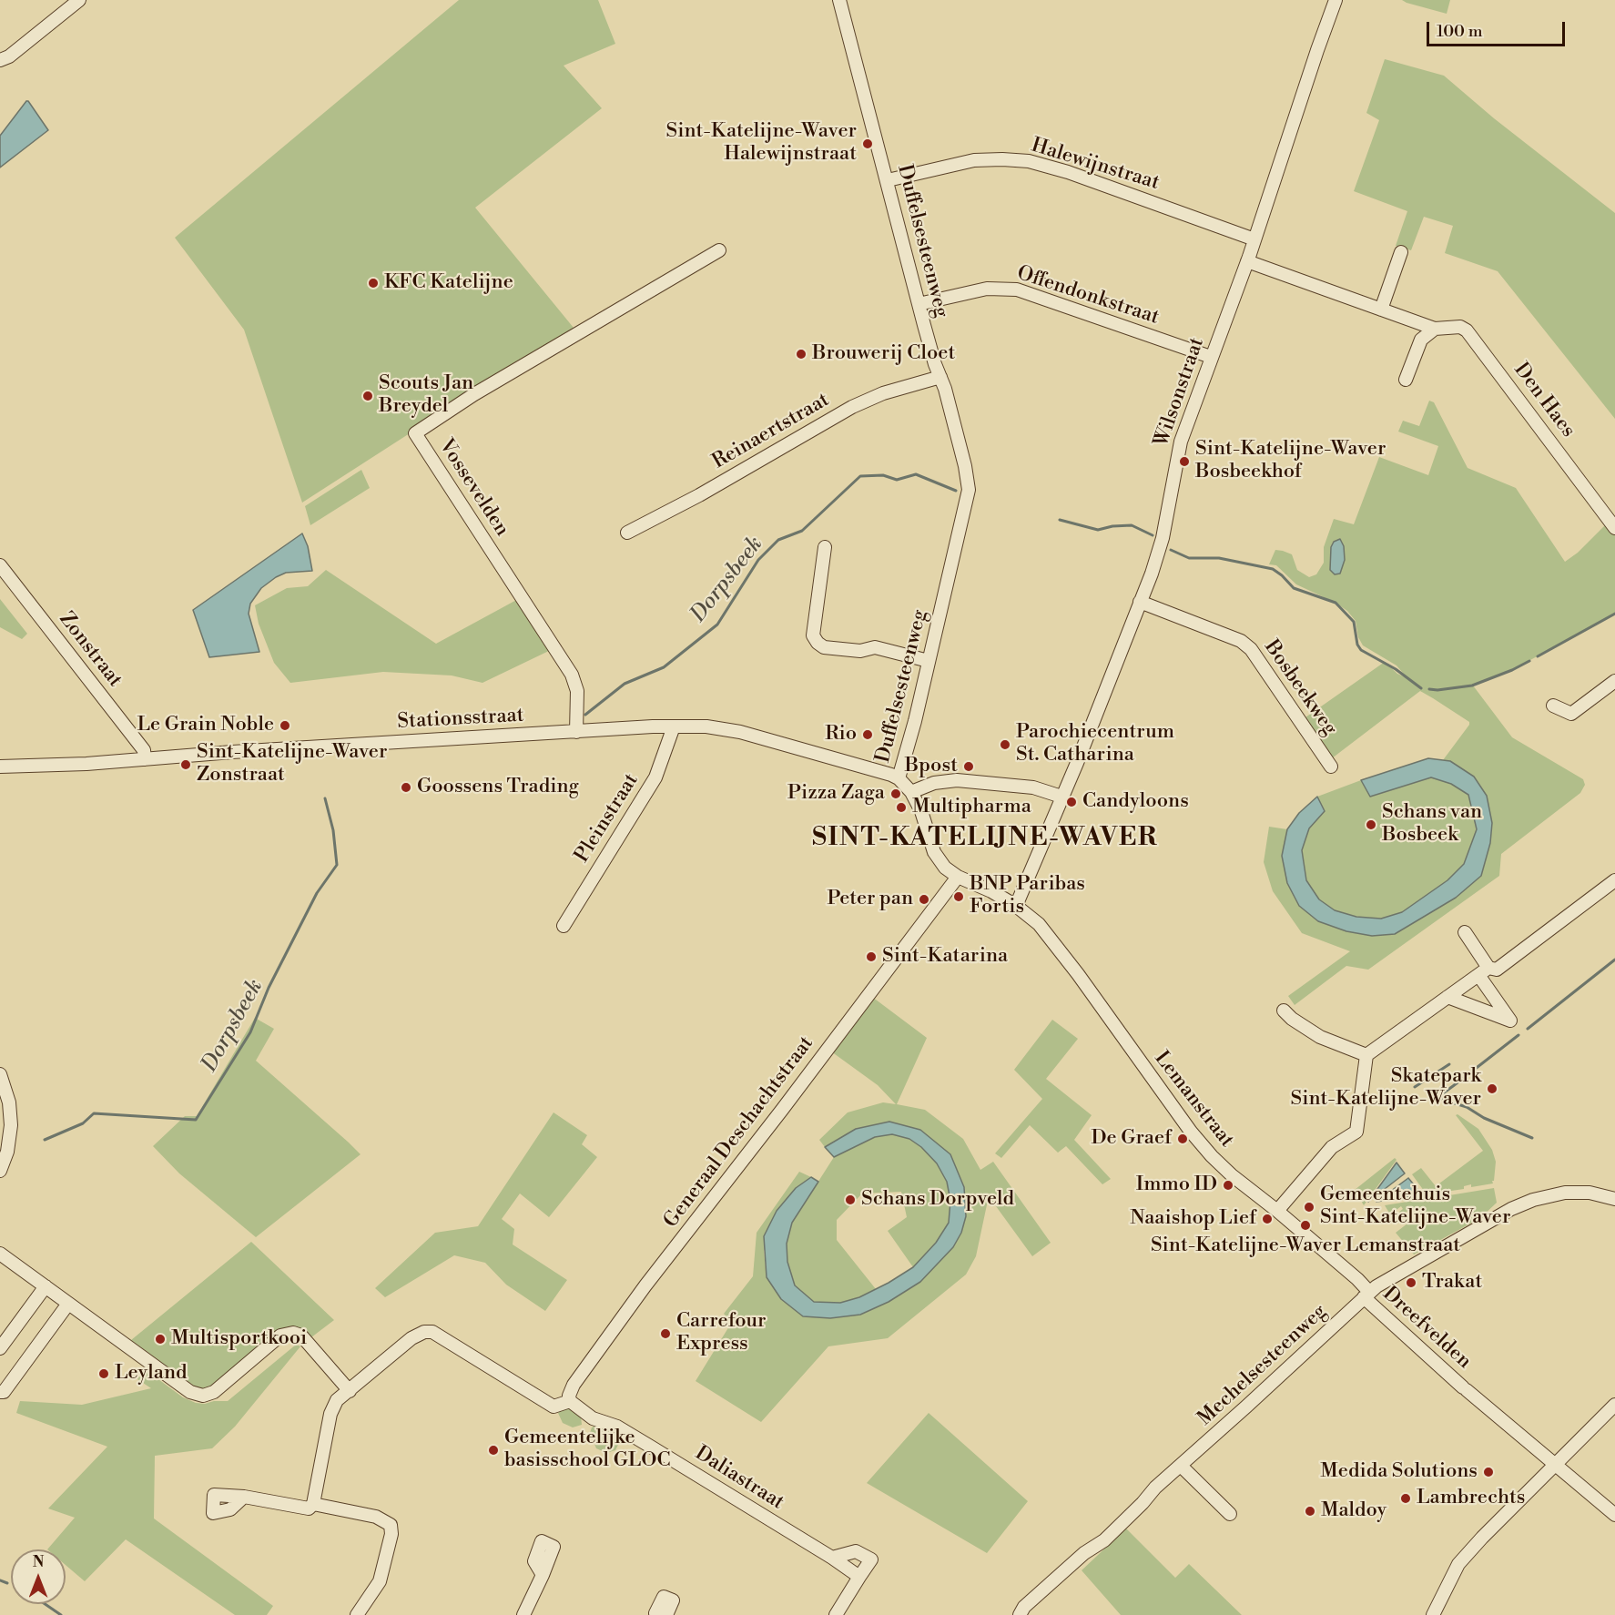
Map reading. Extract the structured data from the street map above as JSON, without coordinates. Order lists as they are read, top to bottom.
{
  "streets": {
    "street": [
      "Halewijnstraat",
      "Duffelsesteenweg",
      "Offendonkstraat",
      "Wilsonstraat",
      "Den Haes",
      "Reinaertstraat",
      "Vossevelden",
      "Zonstraat",
      "Bosbeekweg",
      "Stationsstraat",
      "Pleinstraat",
      "Lemanstraat",
      "Generaal Deschachtstraat",
      "Dreefvelden",
      "Mechelsesteenweg",
      "Daliastraat"
    ]
  },
  "crossings": [
    ["Halewijnstraat", "Duffelsesteenweg"],
    ["Halewijnstraat", "Wilsonstraat"],
    ["Duffelsesteenweg", "Offendonkstraat"],
    ["Duffelsesteenweg", "Reinaertstraat"],
    ["Duffelsesteenweg", "Stationsstraat"],
    ["Offendonkstraat", "Wilsonstraat"],
    ["Wilsonstraat", "Den Haes"],
    ["Wilsonstraat", "Bosbeekweg"],
    ["Wilsonstraat", "Lemanstraat"],
    ["Vossevelden", "Stationsstraat"],
    ["Zonstraat", "Stationsstraat"],
    ["Stationsstraat", "Pleinstraat"],
    ["Stationsstraat", "Lemanstraat"],
    ["Stationsstraat", "Generaal Deschachtstraat"],
    ["Lemanstraat", "Generaal Deschachtstraat"],
    ["Lemanstraat", "Dreefvelden"],
    ["Lemanstraat", "Mechelsesteenweg"],
    ["Generaal Deschachtstraat", "Daliastraat"],
    ["Dreefvelden", "Mechelsesteenweg"]
  ],
  "districts": ["SINT-KATELIJNE-WAVER"],
  "water": ["Dorpsbeek"],
  "places": [
    "Sint-Katelijne-Waver Halewijnstraat",
    "KFC Katelijne",
    "Brouwerij Cloet",
    "Scouts Jan Breydel",
    "Sint-Katelijne-Waver Bosbeekhof",
    "Le Grain Noble",
    "Rio",
    "Parochiecentrum St. Catharina",
    "Sint-Katelijne-Waver Zonstraat",
    "Bpost",
    "Goossens Trading",
    "Pizza Zaga",
    "Candyloons",
    "Multipharma",
    "Schans van Bosbeek",
    "BNP Paribas Fortis",
    "Peter pan",
    "Sint-Katarina",
    "Skatepark Sint-Katelijne-Waver",
    "De Graef",
    "Immo ID",
    "Schans Dorpveld",
    "Gemeentehuis Sint-Katelijne-Waver",
    "Naaishop Lief",
    "Sint-Katelijne-Waver Lemanstraat",
    "Trakat",
    "Carrefour Express",
    "Multisportkooi",
    "Leyland",
    "Gemeentelijke basisschool GLOC",
    "Medida Solutions",
    "Lambrechts",
    "Maldoy"
  ],
  "scale_bar": "100 m",
  "north": "top"
}
